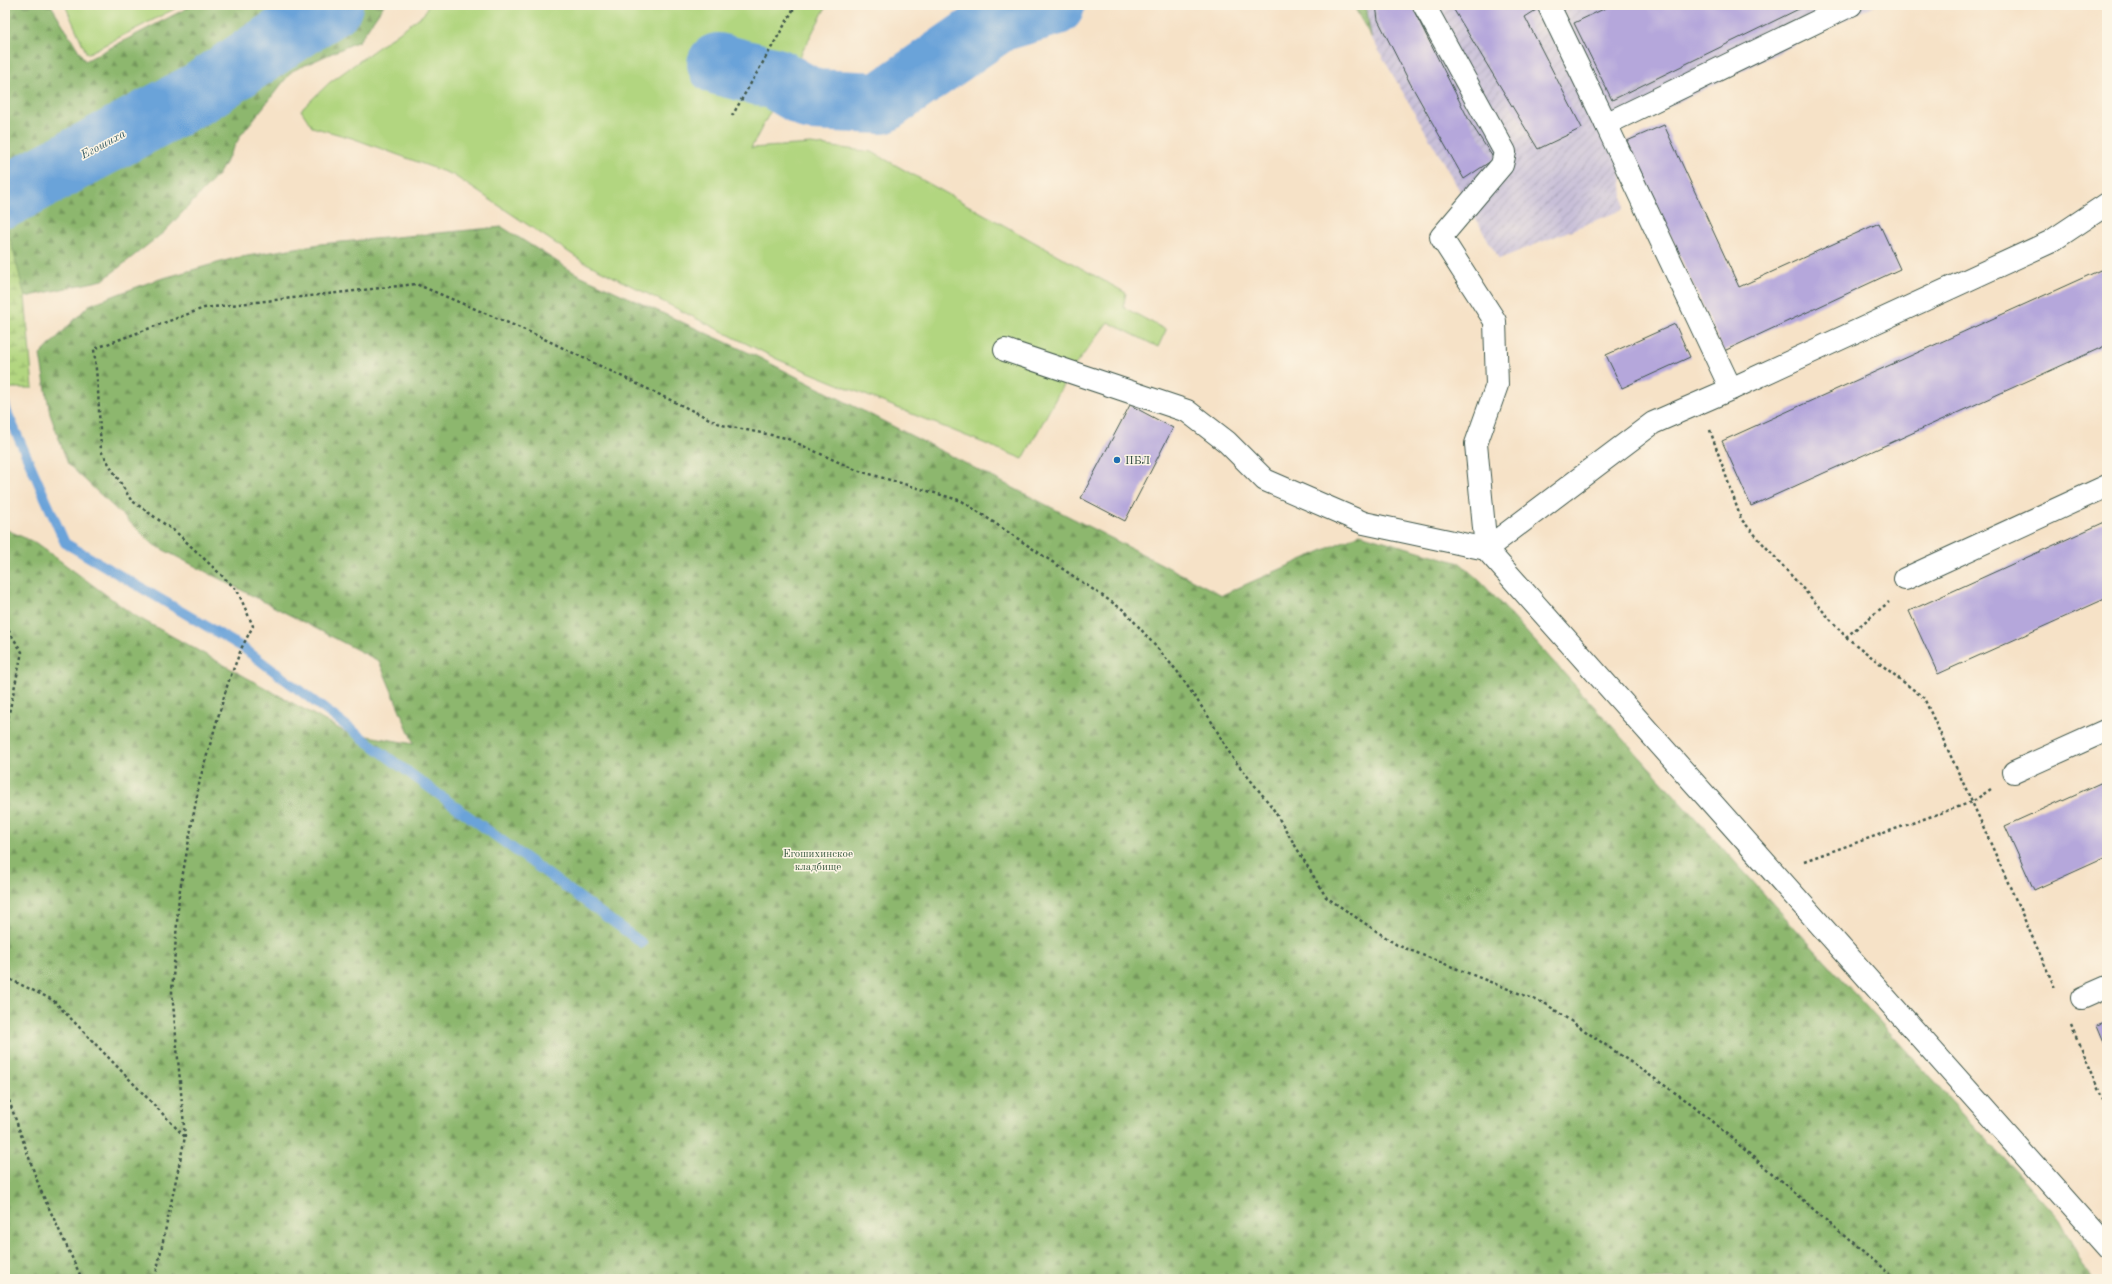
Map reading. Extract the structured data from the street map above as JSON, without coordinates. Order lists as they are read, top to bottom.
{
  "water": ["Егошиха"],
  "parks": ["Егошихинское кладбище"],
  "places": ["ПБЛ"]
}
